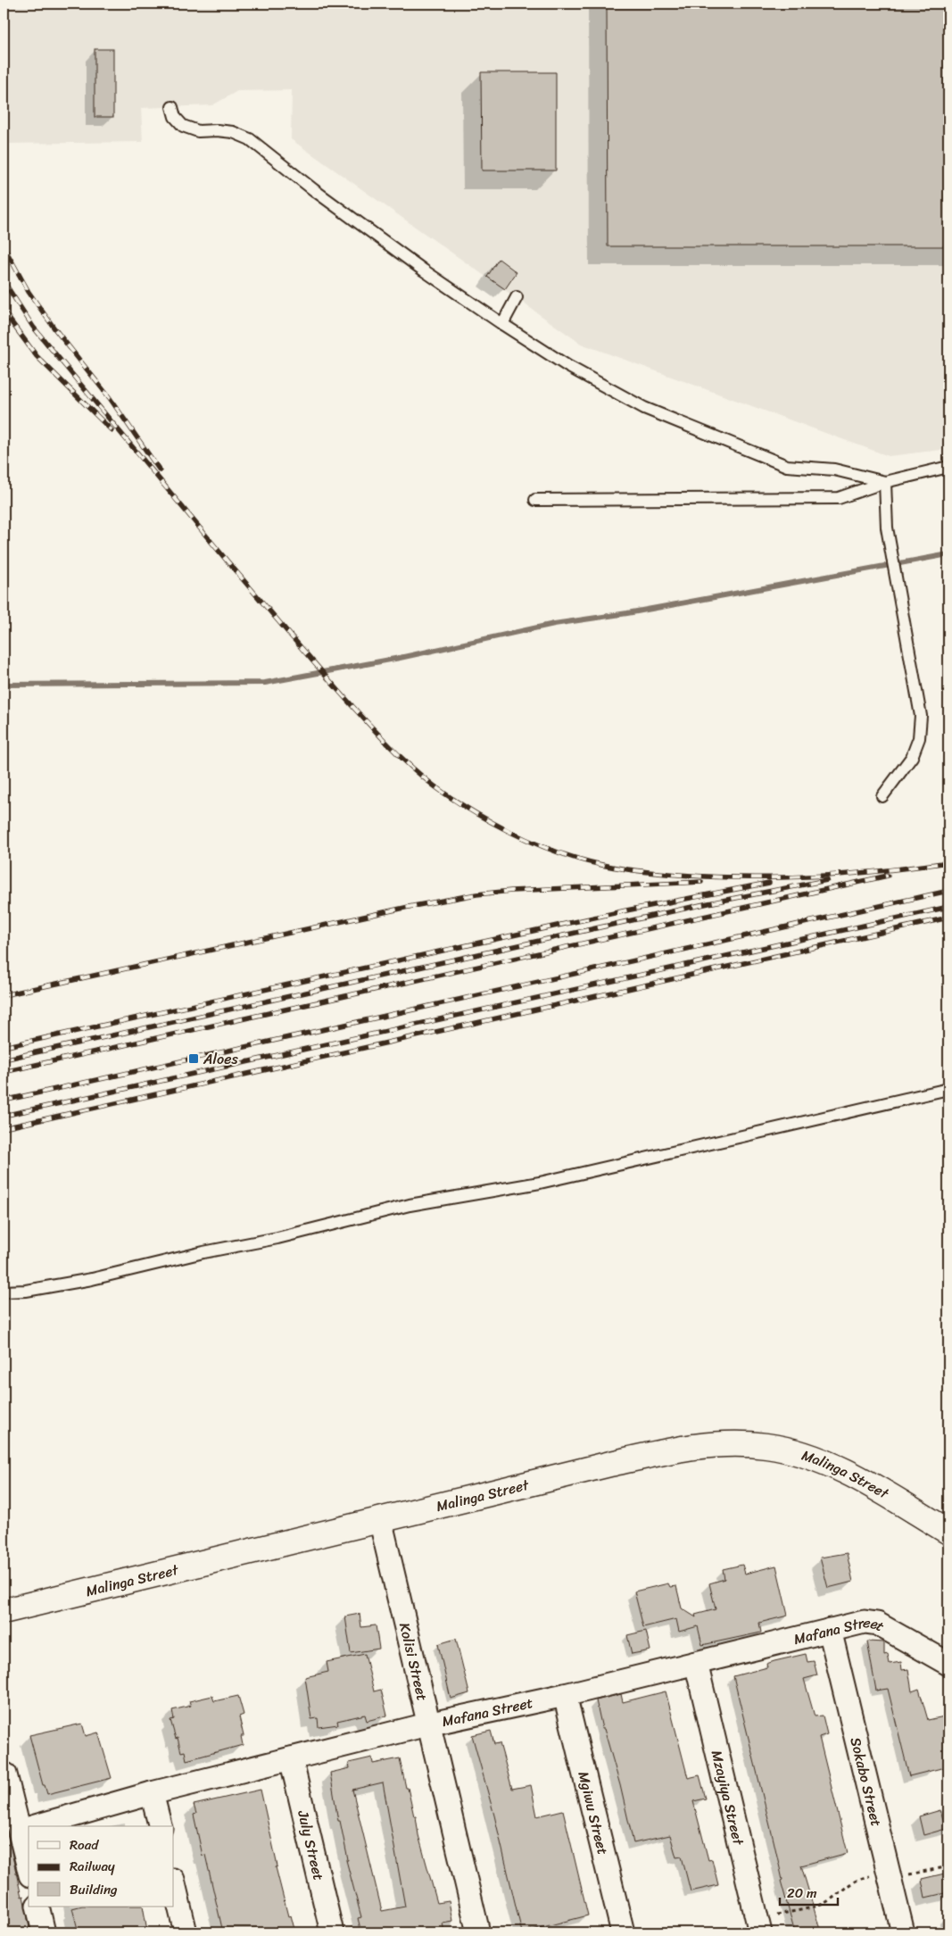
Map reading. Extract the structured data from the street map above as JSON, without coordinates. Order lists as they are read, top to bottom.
{
  "streets": {
    "street": [
      "Malinga Street",
      "Mafana Street",
      "Kolisi Street",
      "Sokabo Street",
      "Mzayiya Street",
      "Mgiwu Street",
      "July Street"
    ]
  },
  "crossings": [
    ["Malinga Street", "Kolisi Street"],
    ["Mafana Street", "Kolisi Street"],
    ["Mafana Street", "Sokabo Street"],
    ["Mafana Street", "Mzayiya Street"],
    ["Mafana Street", "Mgiwu Street"],
    ["Mafana Street", "July Street"]
  ],
  "places": {
    "transit": ["Aloes"]
  },
  "legend": ["Road", "Railway", "Building"],
  "scale_bar": "20 m"
}
